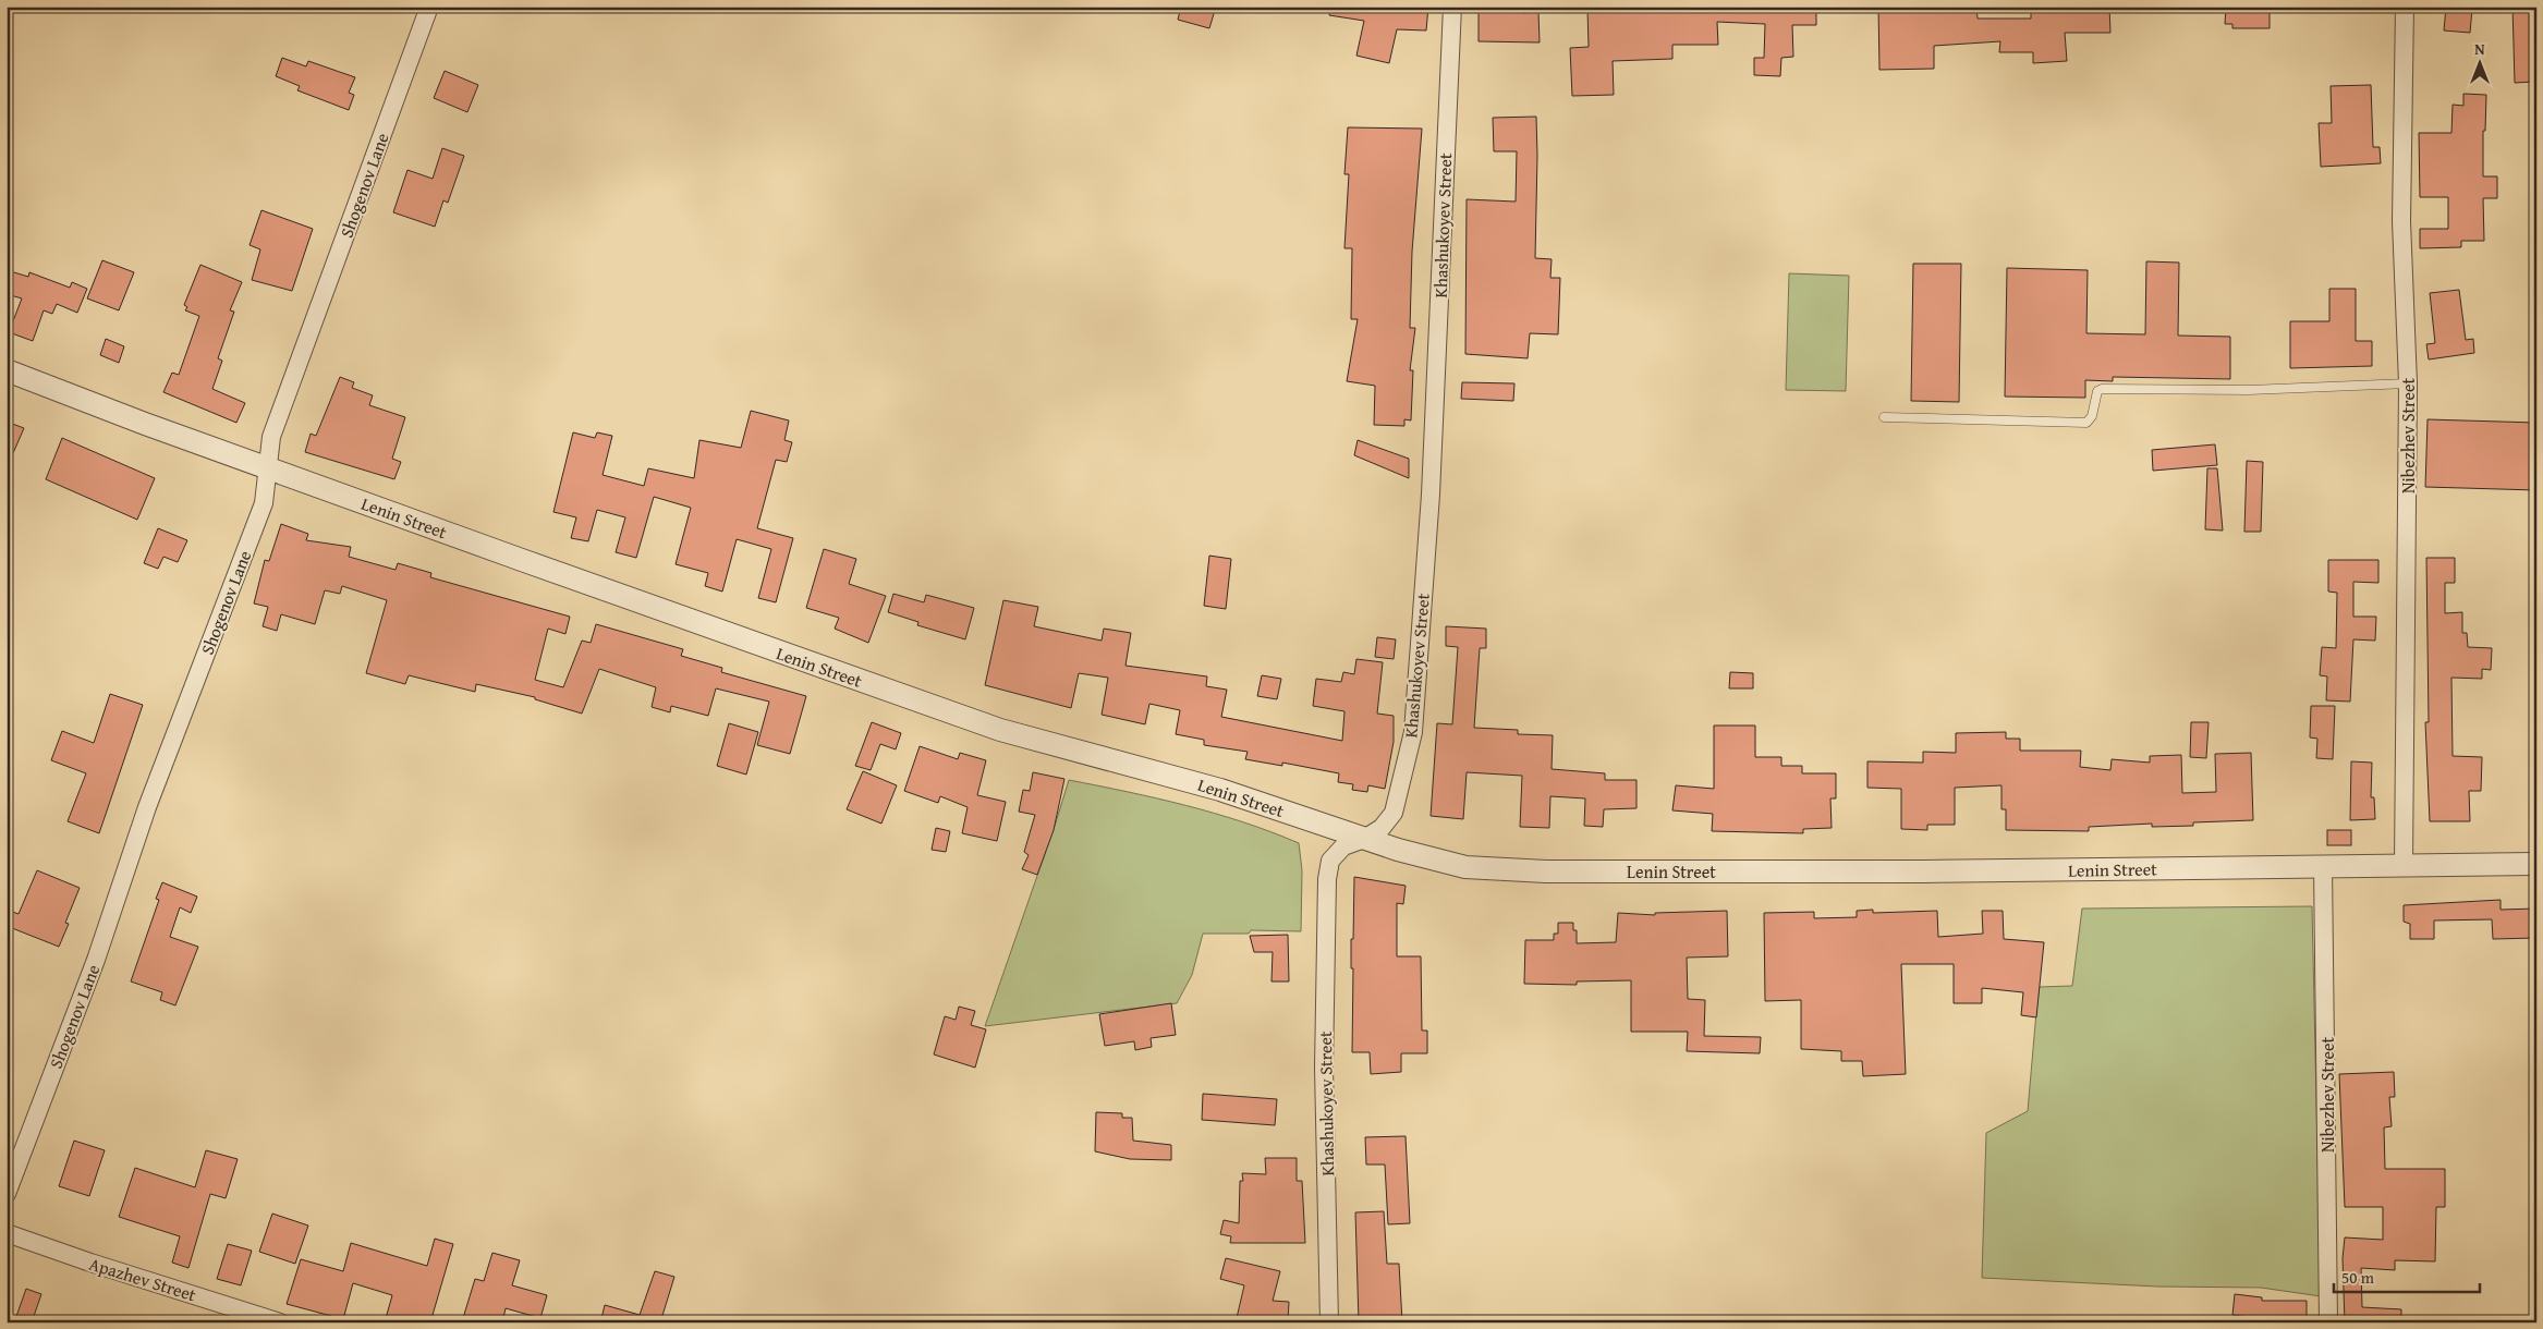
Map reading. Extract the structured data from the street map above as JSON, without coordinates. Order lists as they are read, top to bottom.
{
  "streets": {
    "street": [
      "Shogenov Lane",
      "Khashukoyev Street",
      "Nibezhev Street",
      "Lenin Street",
      "Apazhev Street"
    ]
  },
  "crossings": [
    ["Shogenov Lane", "Lenin Street"],
    ["Khashukoyev Street", "Lenin Street"],
    ["Nibezhev Street", "Lenin Street"]
  ],
  "scale_bar": "50 m",
  "north": "top"
}
